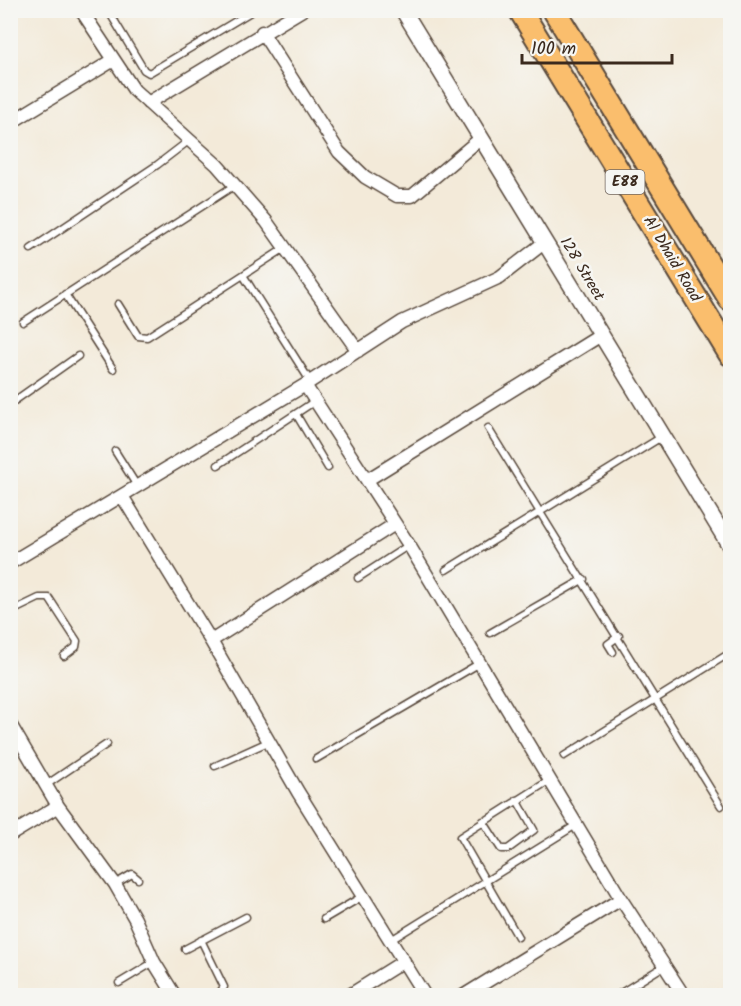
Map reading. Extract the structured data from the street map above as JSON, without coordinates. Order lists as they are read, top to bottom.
{
  "streets": {
    "highway": ["E88", "Al Dhaid Road"],
    "street": ["128 Street"]
  },
  "scale_bar": "100 m"
}
